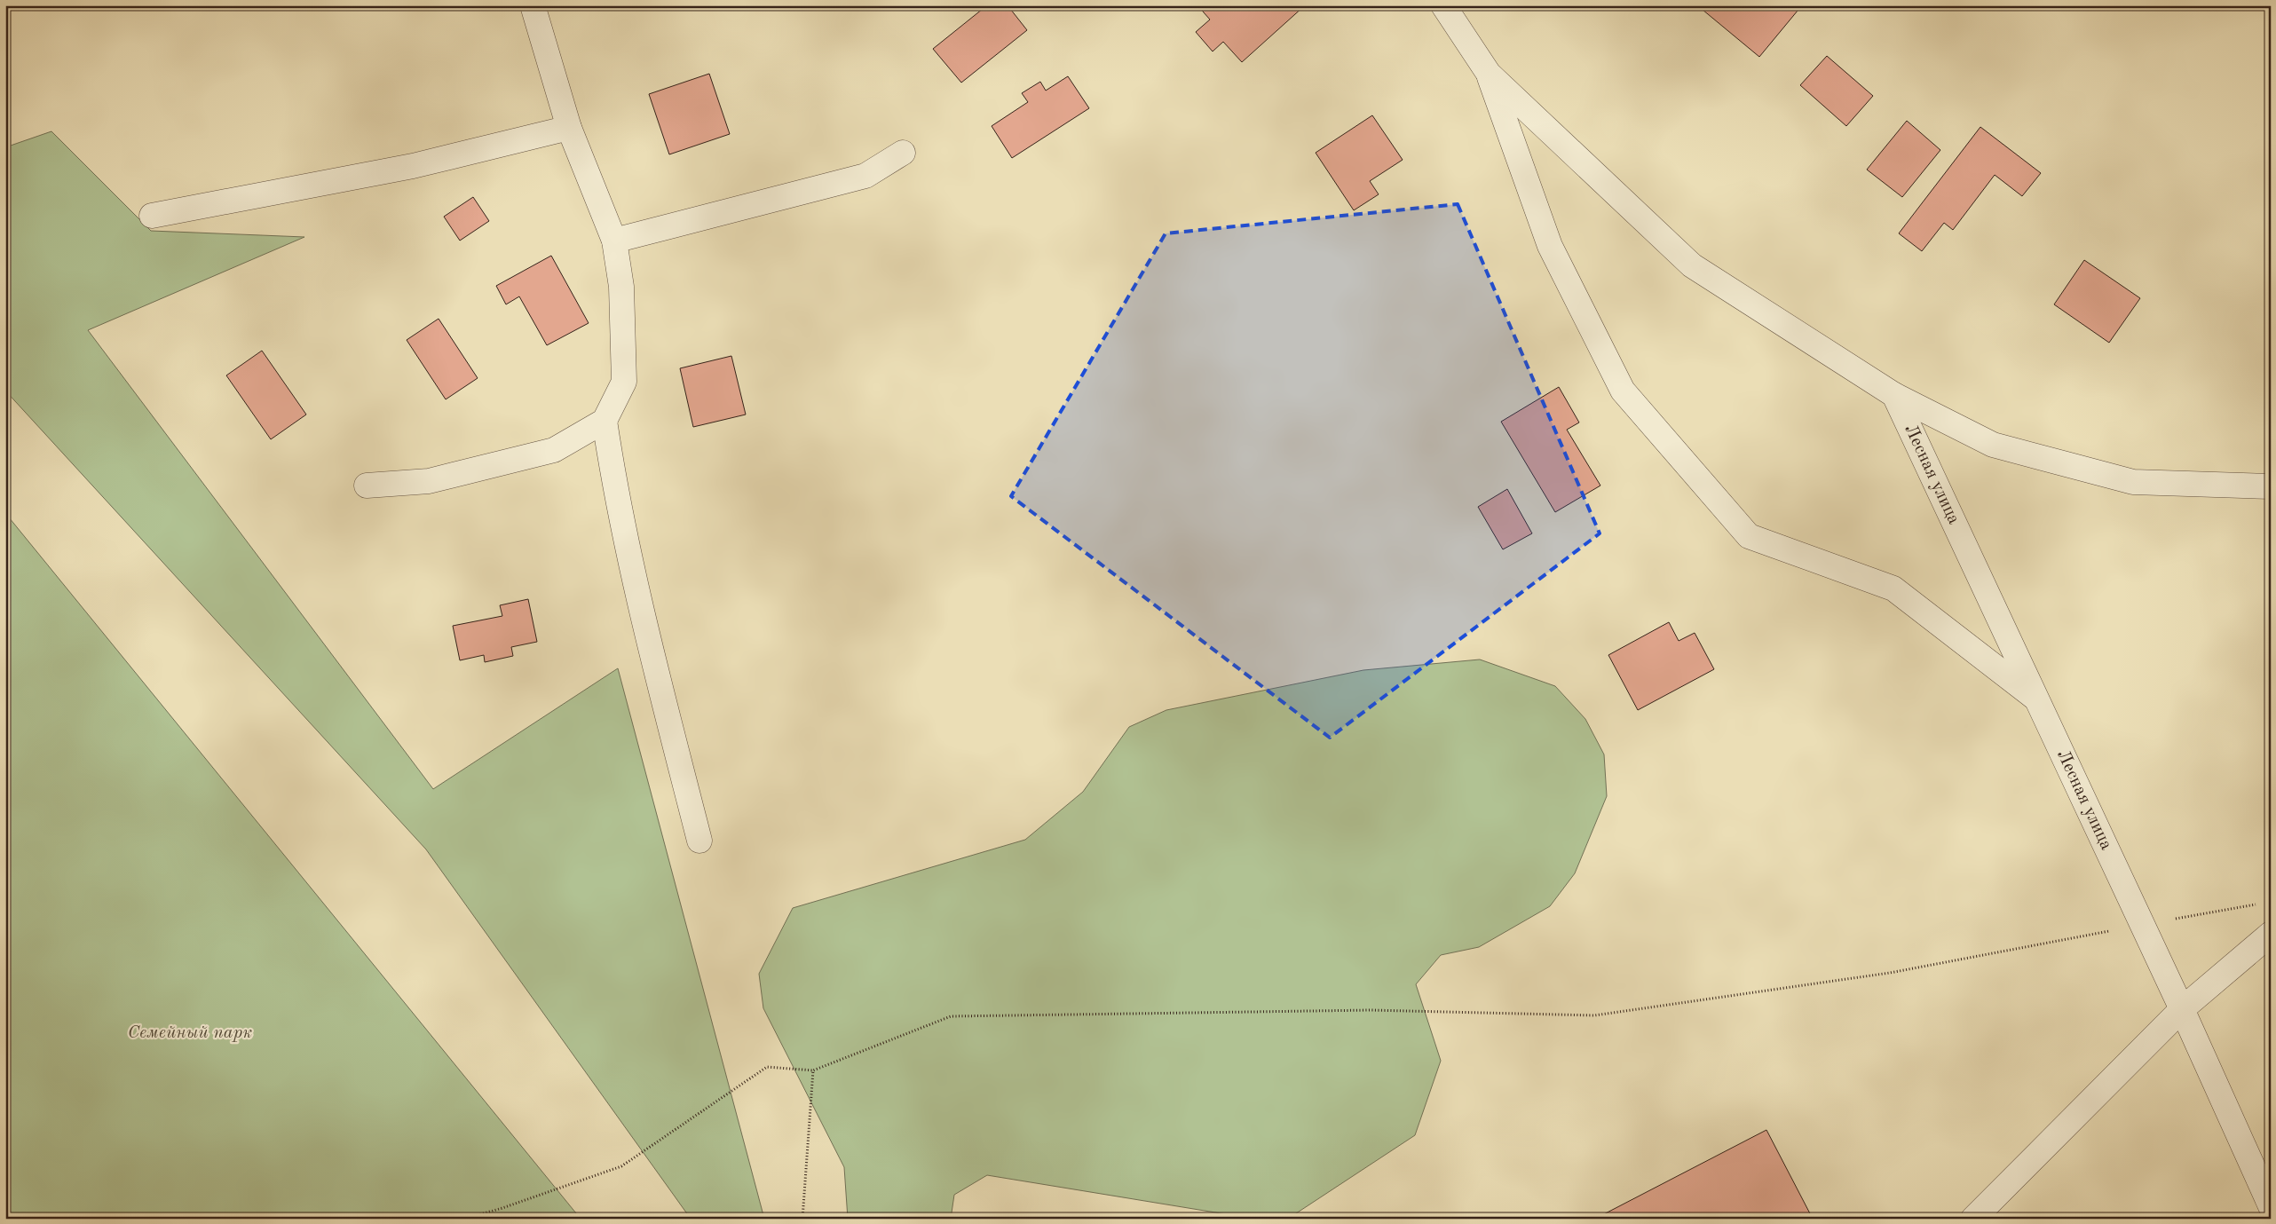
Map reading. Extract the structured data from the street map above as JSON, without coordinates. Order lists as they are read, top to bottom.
{
  "streets": {
    "street": ["Лесная улица"]
  },
  "parks": ["Семейный парк"]
}
